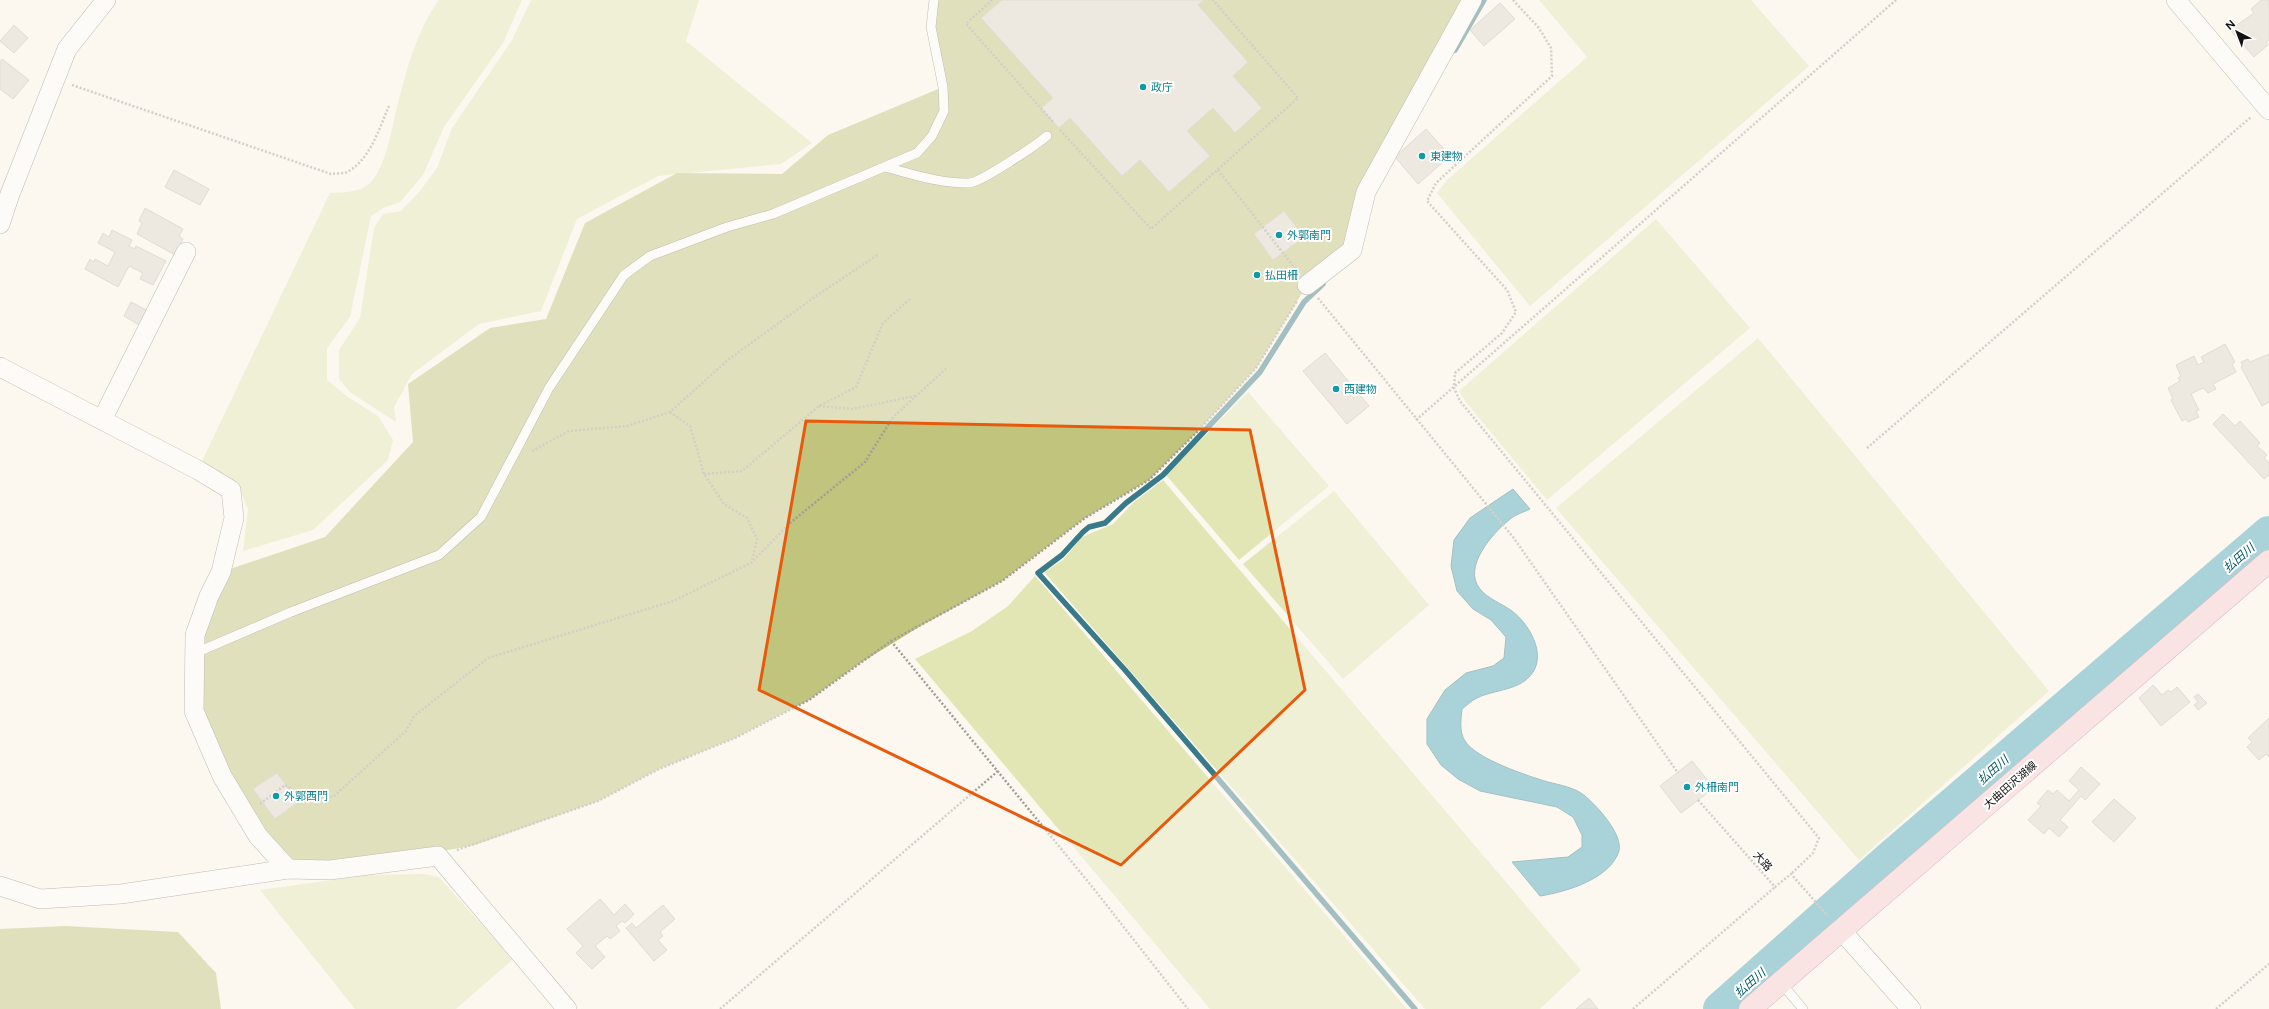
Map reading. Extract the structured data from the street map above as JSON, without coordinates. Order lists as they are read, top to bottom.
{
  "streets": {
    "main road": ["大曲田沢湖線"],
    "path": ["大路"]
  },
  "water": ["払田川"],
  "places": [
    "政庁",
    "東建物",
    "外郭南門",
    "払田柵",
    "西建物",
    "外柵南門",
    "外郭西門"
  ],
  "north": "top left"
}
